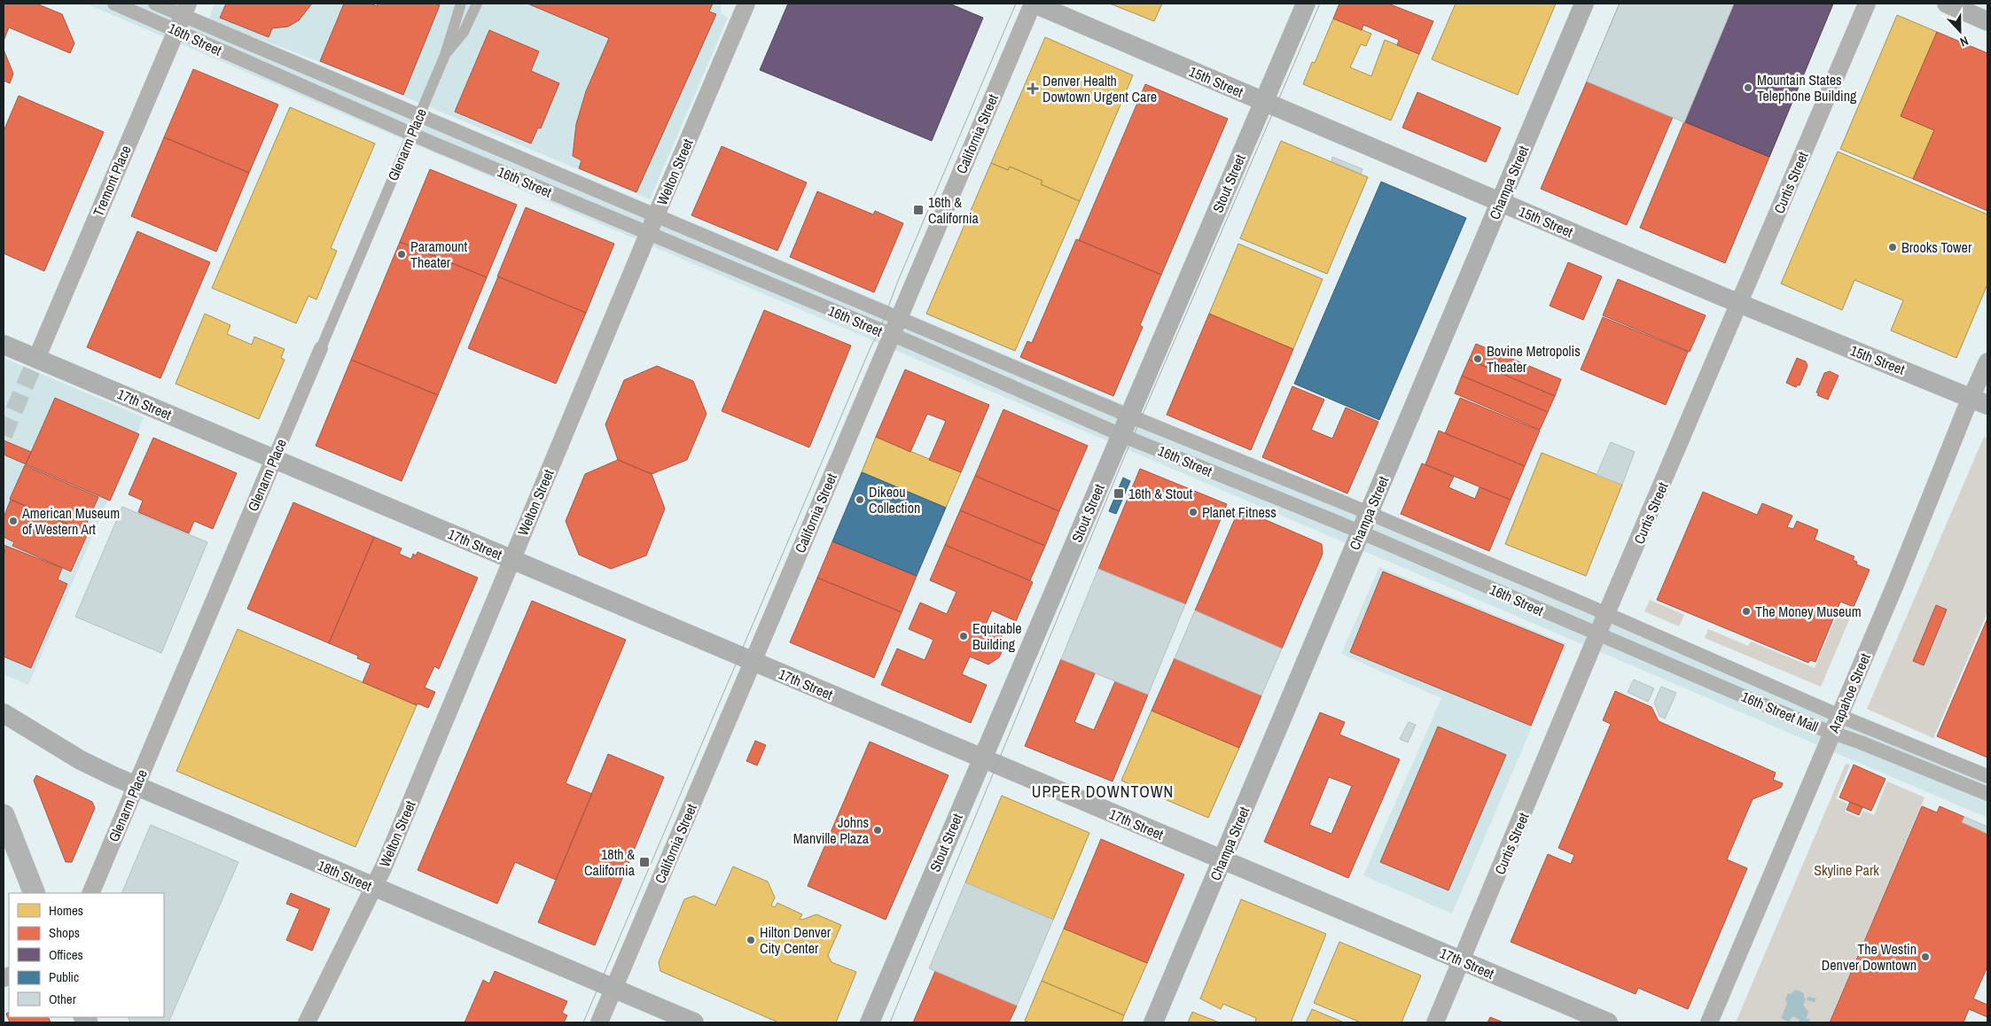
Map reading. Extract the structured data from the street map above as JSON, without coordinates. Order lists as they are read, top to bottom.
{
  "streets": {
    "main road": [
      "15th Street",
      "Champa Street",
      "Stout Street",
      "17th Street",
      "18th Street"
    ],
    "street": [
      "16th Street",
      "California Street",
      "Glenarm Place",
      "Welton Street",
      "Tremont Place",
      "Curtis Street",
      "Arapahoe Street",
      "16th Street Mall"
    ]
  },
  "crossings": [
    ["16th Street", "California Street"],
    ["16th Street", "Glenarm Place"],
    ["16th Street", "Welton Street"],
    ["16th Street", "Tremont Place"],
    ["16th Street", "Champa Street"],
    ["16th Street", "Curtis Street"],
    ["16th Street", "Stout Street"],
    ["16th Street", "16th Street Mall"],
    ["15th Street", "California Street"],
    ["15th Street", "Champa Street"],
    ["15th Street", "Curtis Street"],
    ["15th Street", "Stout Street"],
    ["15th Street", "Arapahoe Street"],
    ["California Street", "17th Street"],
    ["California Street", "18th Street"],
    ["Glenarm Place", "17th Street"],
    ["Glenarm Place", "18th Street"],
    ["Welton Street", "17th Street"],
    ["Welton Street", "18th Street"],
    ["Tremont Place", "17th Street"],
    ["Champa Street", "17th Street"],
    ["Curtis Street", "17th Street"],
    ["Curtis Street", "16th Street Mall"],
    ["Stout Street", "17th Street"],
    ["Arapahoe Street", "16th Street Mall"]
  ],
  "districts": ["UPPER DOWNTOWN"],
  "parks": ["Skyline Park"],
  "places": {
    "other": [
      "Mountain States Telephone Building",
      "Brooks Tower",
      "Paramount Theater",
      "Bovine Metropolis Theater",
      "Dikeou Collection",
      "Planet Fitness",
      "American Museum of Western Art",
      "The Money Museum",
      "Equitable Building",
      "Johns Manville Plaza",
      "Hilton Denver City Center",
      "The Westin Denver Downtown"
    ],
    "health": ["Denver Health Dowtown Urgent Care"],
    "transit": ["16th & California", "16th & Stout", "18th & California"]
  },
  "legend": [
    "Homes",
    "Shops",
    "Offices",
    "Public",
    "Other"
  ],
  "north": "bottom"
}
